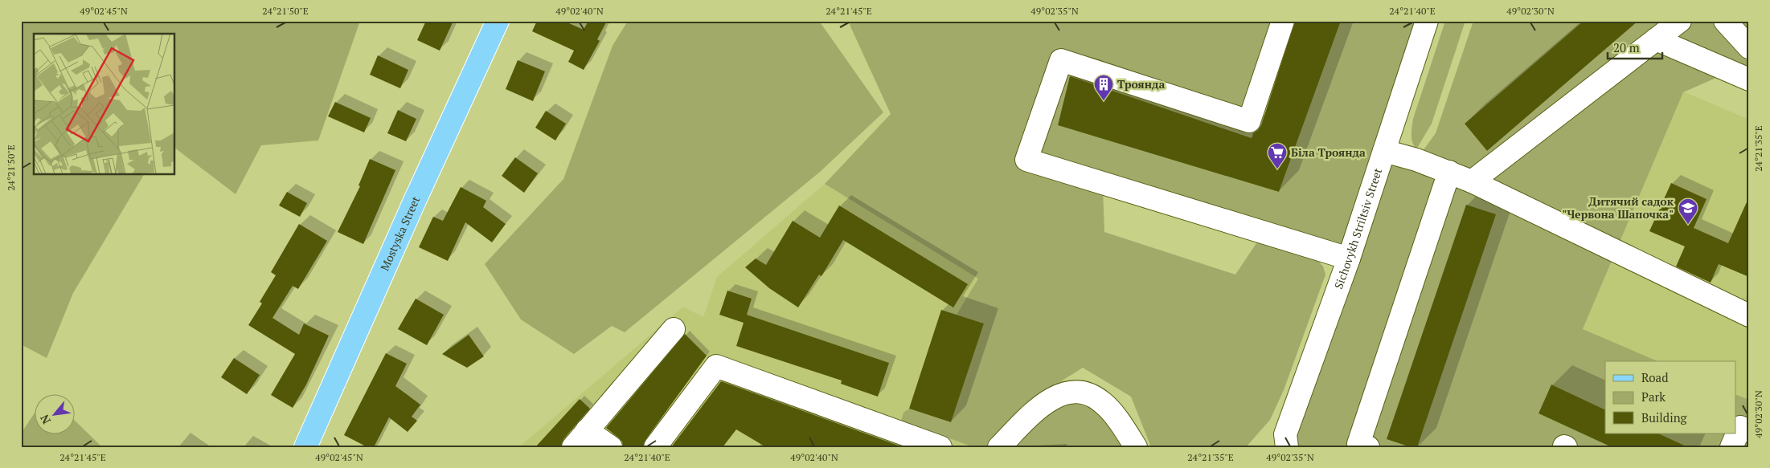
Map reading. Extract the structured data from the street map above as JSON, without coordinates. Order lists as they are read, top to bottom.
{
  "streets": {
    "main road": ["Mostyska Street"],
    "street": ["Sichovykh Striltsiv Street"]
  },
  "places": {
    "building": ["Троянда"],
    "supermarket": ["Біла Троянда"],
    "school or university": ["Дитячий садок \"Червона Шапочка\""]
  },
  "legend": ["Road", "Park", "Building"],
  "scale_bar": "20 m",
  "north": "bottom left",
  "coordinates": [
    "49°02'45\"N",
    "24°21'50\"E",
    "49°02'40\"N",
    "24°21'45\"E",
    "49°02'35\"N",
    "24°21'40\"E",
    "49°02'30\"N",
    "24°21'35\"E"
  ]
}
